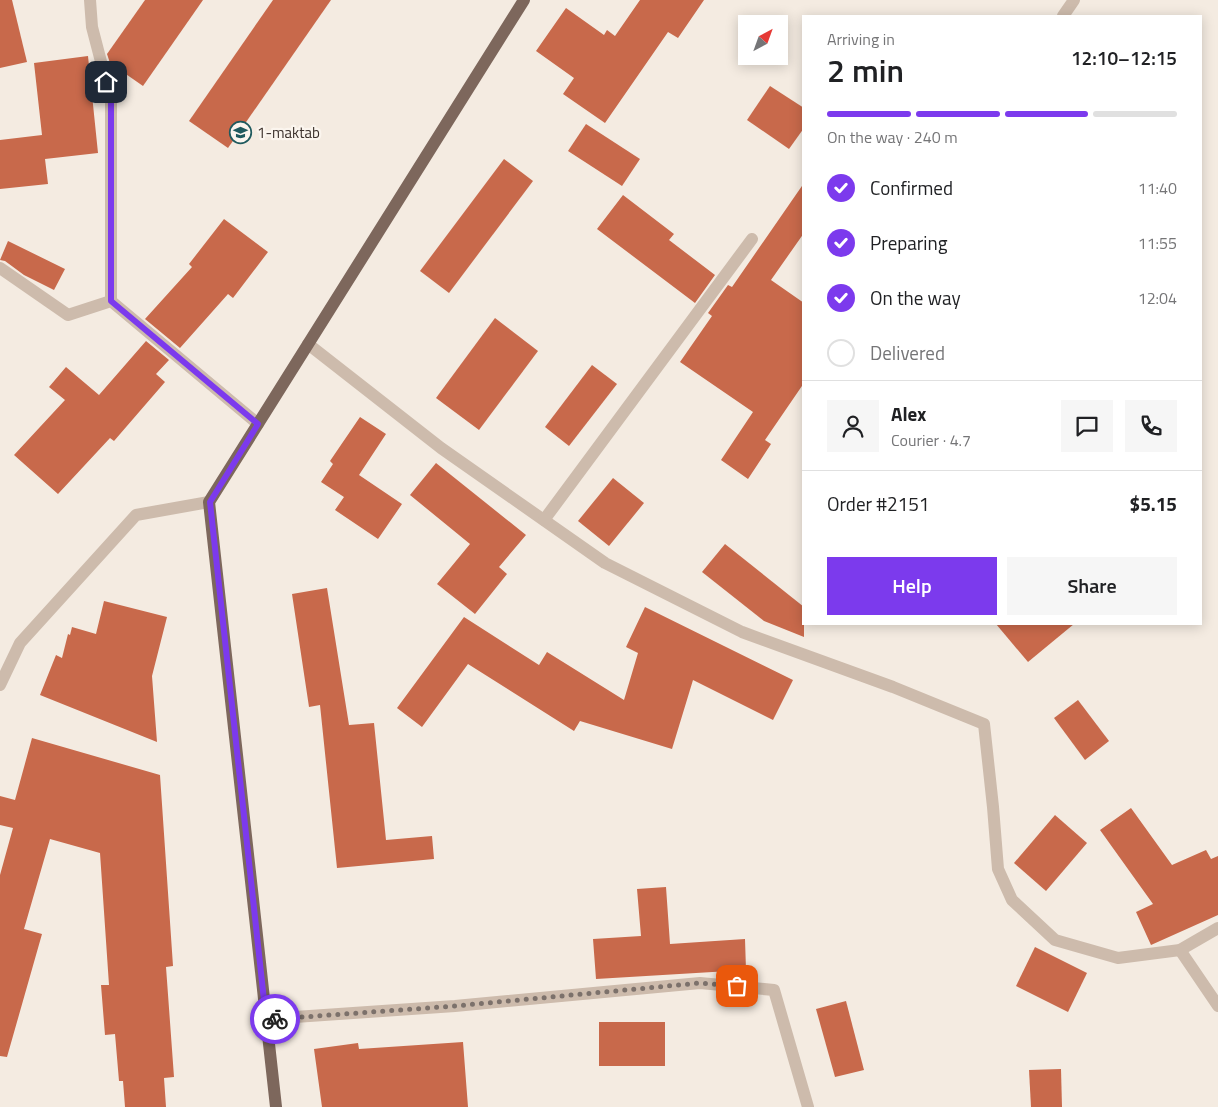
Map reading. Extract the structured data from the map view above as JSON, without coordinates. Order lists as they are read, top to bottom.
{
  "places": {
    "school or university": ["1-maktab"]
  },
  "north": "top right",
  "page": {
    "heading": ["2 min", "Arriving in", "12:10–12:15"],
    "panel": [
      "Alex",
      "Courier · 4.7",
      "Order #2151",
      "$5.15"
    ],
    "bar": "On the way · 240 m",
    "list": [
      ["Confirmed", "11:40"],
      ["Preparing", "11:55"],
      ["On the way", "12:04"],
      "Delivered"
    ],
    "buttons": ["Help", "Share"]
  }
}
